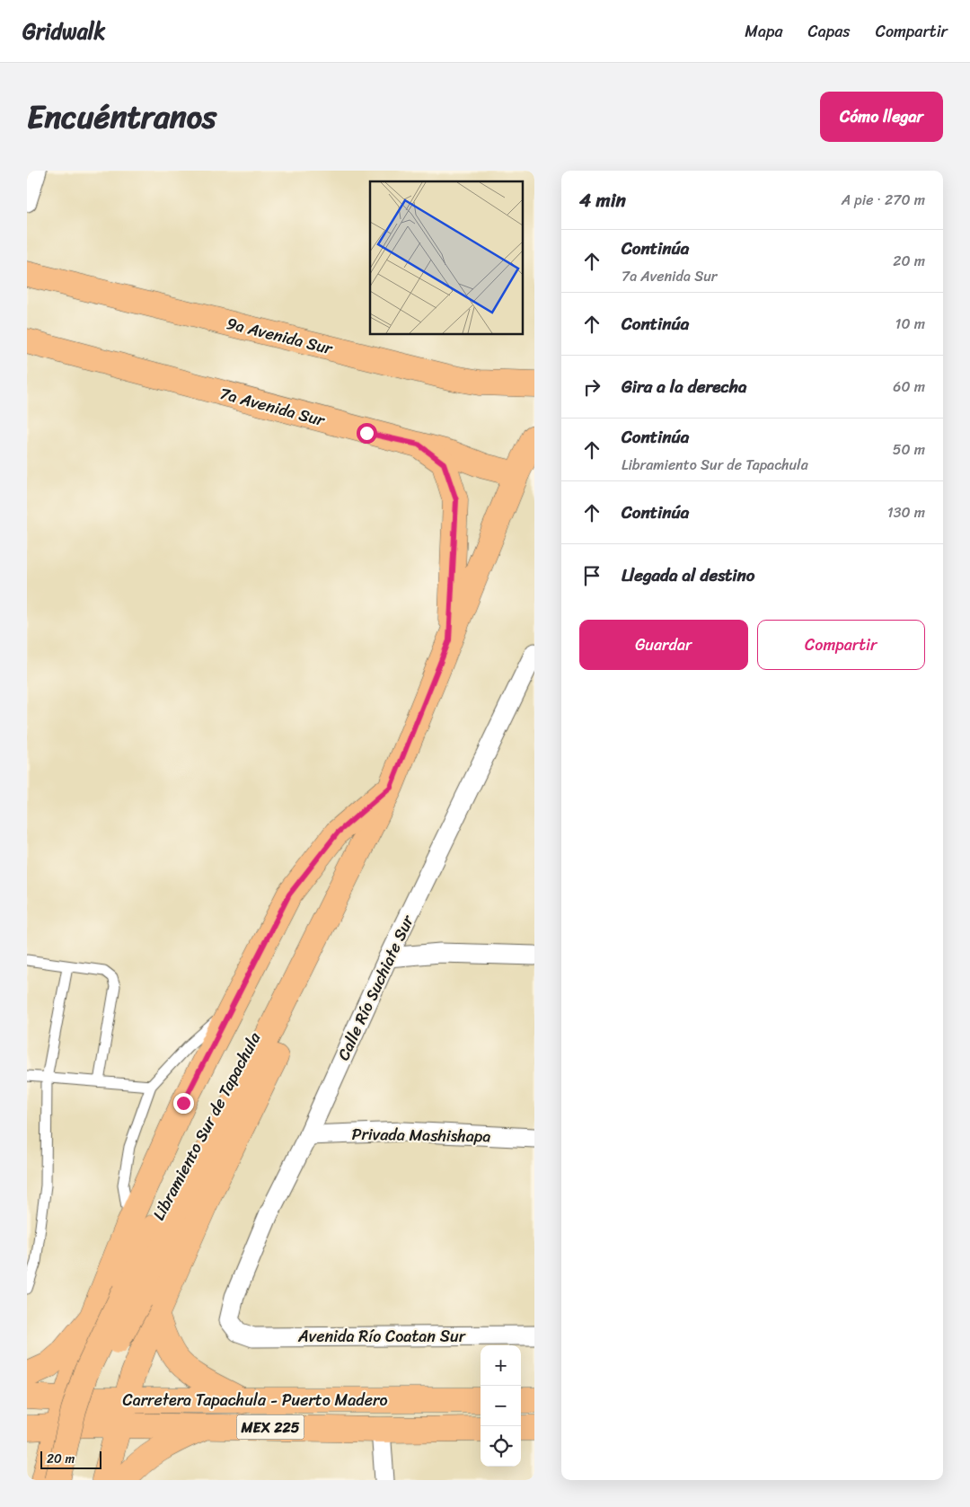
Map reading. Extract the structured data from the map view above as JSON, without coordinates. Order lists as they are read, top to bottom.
{
  "streets": {
    "main road": [
      "9a Avenida Sur",
      "7a Avenida Sur",
      "Libramiento Sur de Tapachula",
      "Carretera Tapachula - Puerto Madero",
      "MEX 225"
    ],
    "street": ["Calle Río Suchiate Sur", "Privada Mashishapa", "Avenida Río Coatan Sur"]
  },
  "crossings": [
    ["7a Avenida Sur", "Libramiento Sur de Tapachula"],
    ["Calle Río Suchiate Sur", "Privada Mashishapa"],
    ["Calle Río Suchiate Sur", "Avenida Río Coatan Sur"]
  ],
  "scale_bar": "20 m",
  "page": {
    "header": "Gridwalk",
    "nav": ["Mapa", "Capas", "Compartir"],
    "title": "Encuéntranos",
    "buttons": [
      "Cómo llegar",
      ["Guardar", "Compartir"]
    ],
    "heading": ["4 min", "A pie · 270 m"],
    "list": [
      ["Continúa", "7a Avenida Sur", "20 m"],
      ["Continúa", "10 m"],
      ["Gira a la derecha", "60 m"],
      ["Continúa", "Libramiento Sur de Tapachula", "50 m"],
      ["Continúa", "130 m"],
      "Llegada al destino"
    ],
    "map_buttons": ["+", "−"],
    "scale": "20 m"
  }
}
